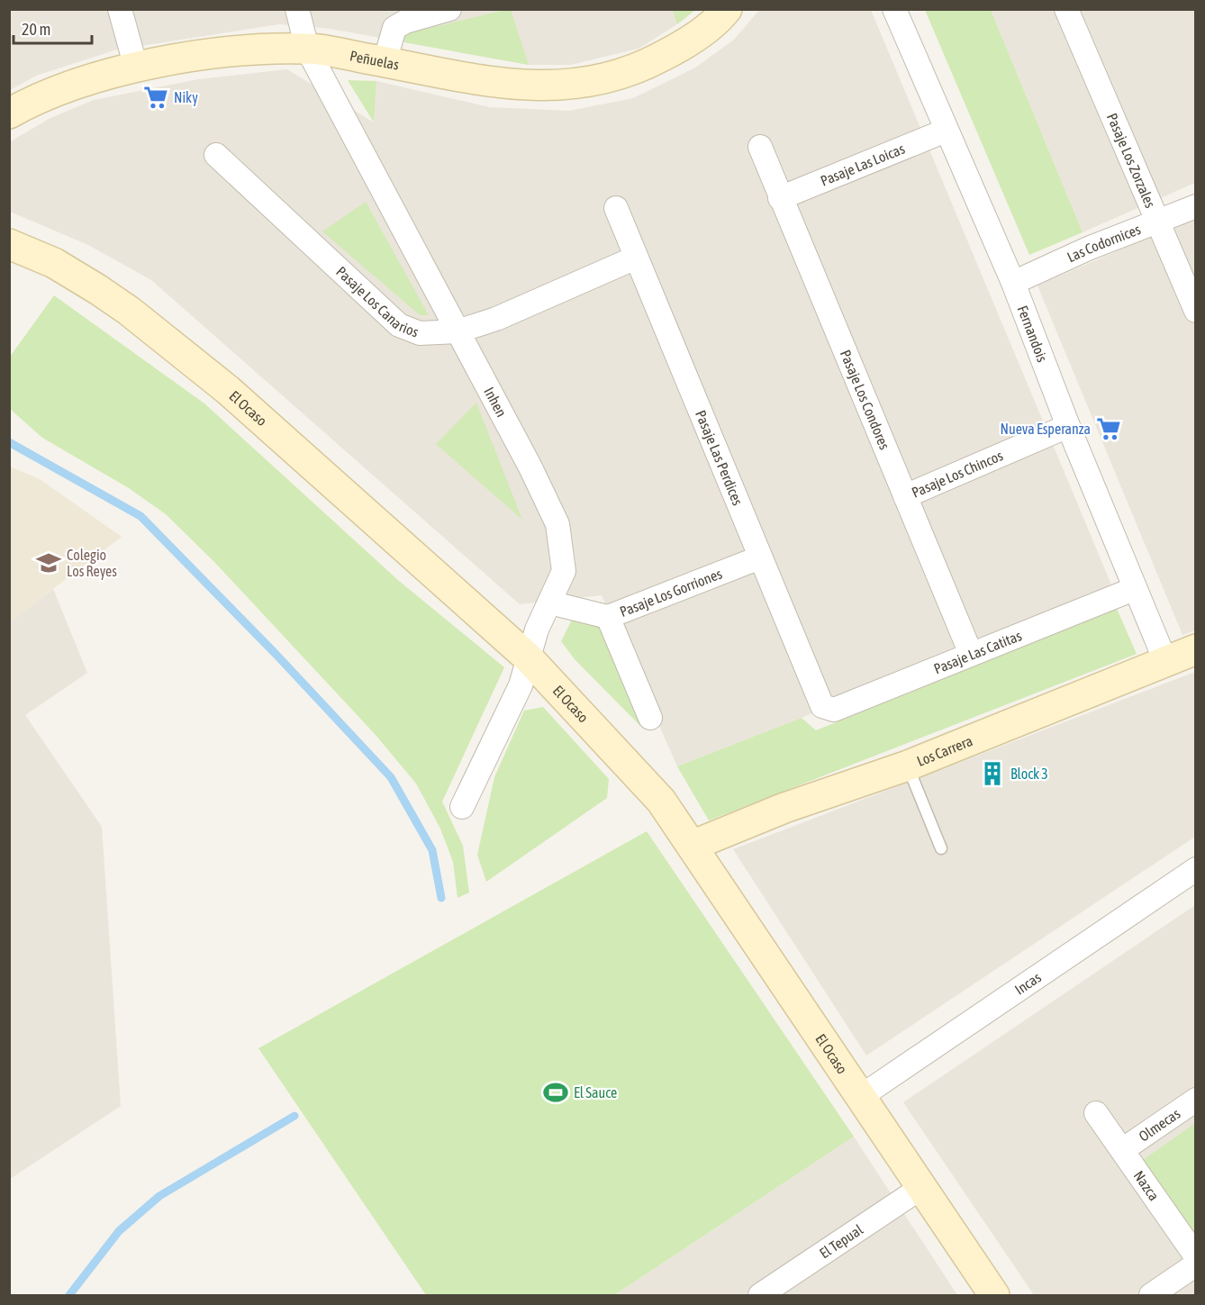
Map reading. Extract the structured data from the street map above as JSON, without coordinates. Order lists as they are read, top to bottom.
{
  "streets": {
    "street": [
      "Peñuelas",
      "Pasaje Los Zorzales",
      "Pasaje Las Loicas",
      "Las Codornices",
      "Pasaje Los Canarios",
      "Fernandois",
      "Pasaje Los Condores",
      "Inhen",
      "El Ocaso",
      "Pasaje Las Perdices",
      "Pasaje Los Chincos",
      "Pasaje Los Gorriones",
      "Pasaje Las Catitas",
      "Los Carrera",
      "Incas",
      "Olmecas",
      "Nazca",
      "El Tepual"
    ]
  },
  "crossings": [
    ["Peñuelas", "Inhen"],
    ["Pasaje Los Zorzales", "Las Codornices"],
    ["Pasaje Las Loicas", "Fernandois"],
    ["Pasaje Las Loicas", "Pasaje Los Condores"],
    ["Las Codornices", "Fernandois"],
    ["Pasaje Los Canarios", "Inhen"],
    ["Pasaje Los Canarios", "Pasaje Las Perdices"],
    ["Fernandois", "Pasaje Los Chincos"],
    ["Fernandois", "Pasaje Las Catitas"],
    ["Fernandois", "Los Carrera"],
    ["Pasaje Los Condores", "Pasaje Los Chincos"],
    ["Pasaje Los Condores", "Pasaje Las Catitas"],
    ["Inhen", "El Ocaso"],
    ["Inhen", "Pasaje Los Gorriones"],
    ["El Ocaso", "Los Carrera"],
    ["El Ocaso", "Incas"],
    ["El Ocaso", "El Tepual"],
    ["Pasaje Las Perdices", "Pasaje Los Gorriones"],
    ["Pasaje Las Perdices", "Pasaje Las Catitas"],
    ["Olmecas", "Nazca"]
  ],
  "places": {
    "supermarket": ["Niky", "Nueva Esperanza"],
    "school or university": ["Colegio Los Reyes"],
    "building": ["Block 3"],
    "sports": ["El Sauce"]
  },
  "scale_bar": "20 m"
}
